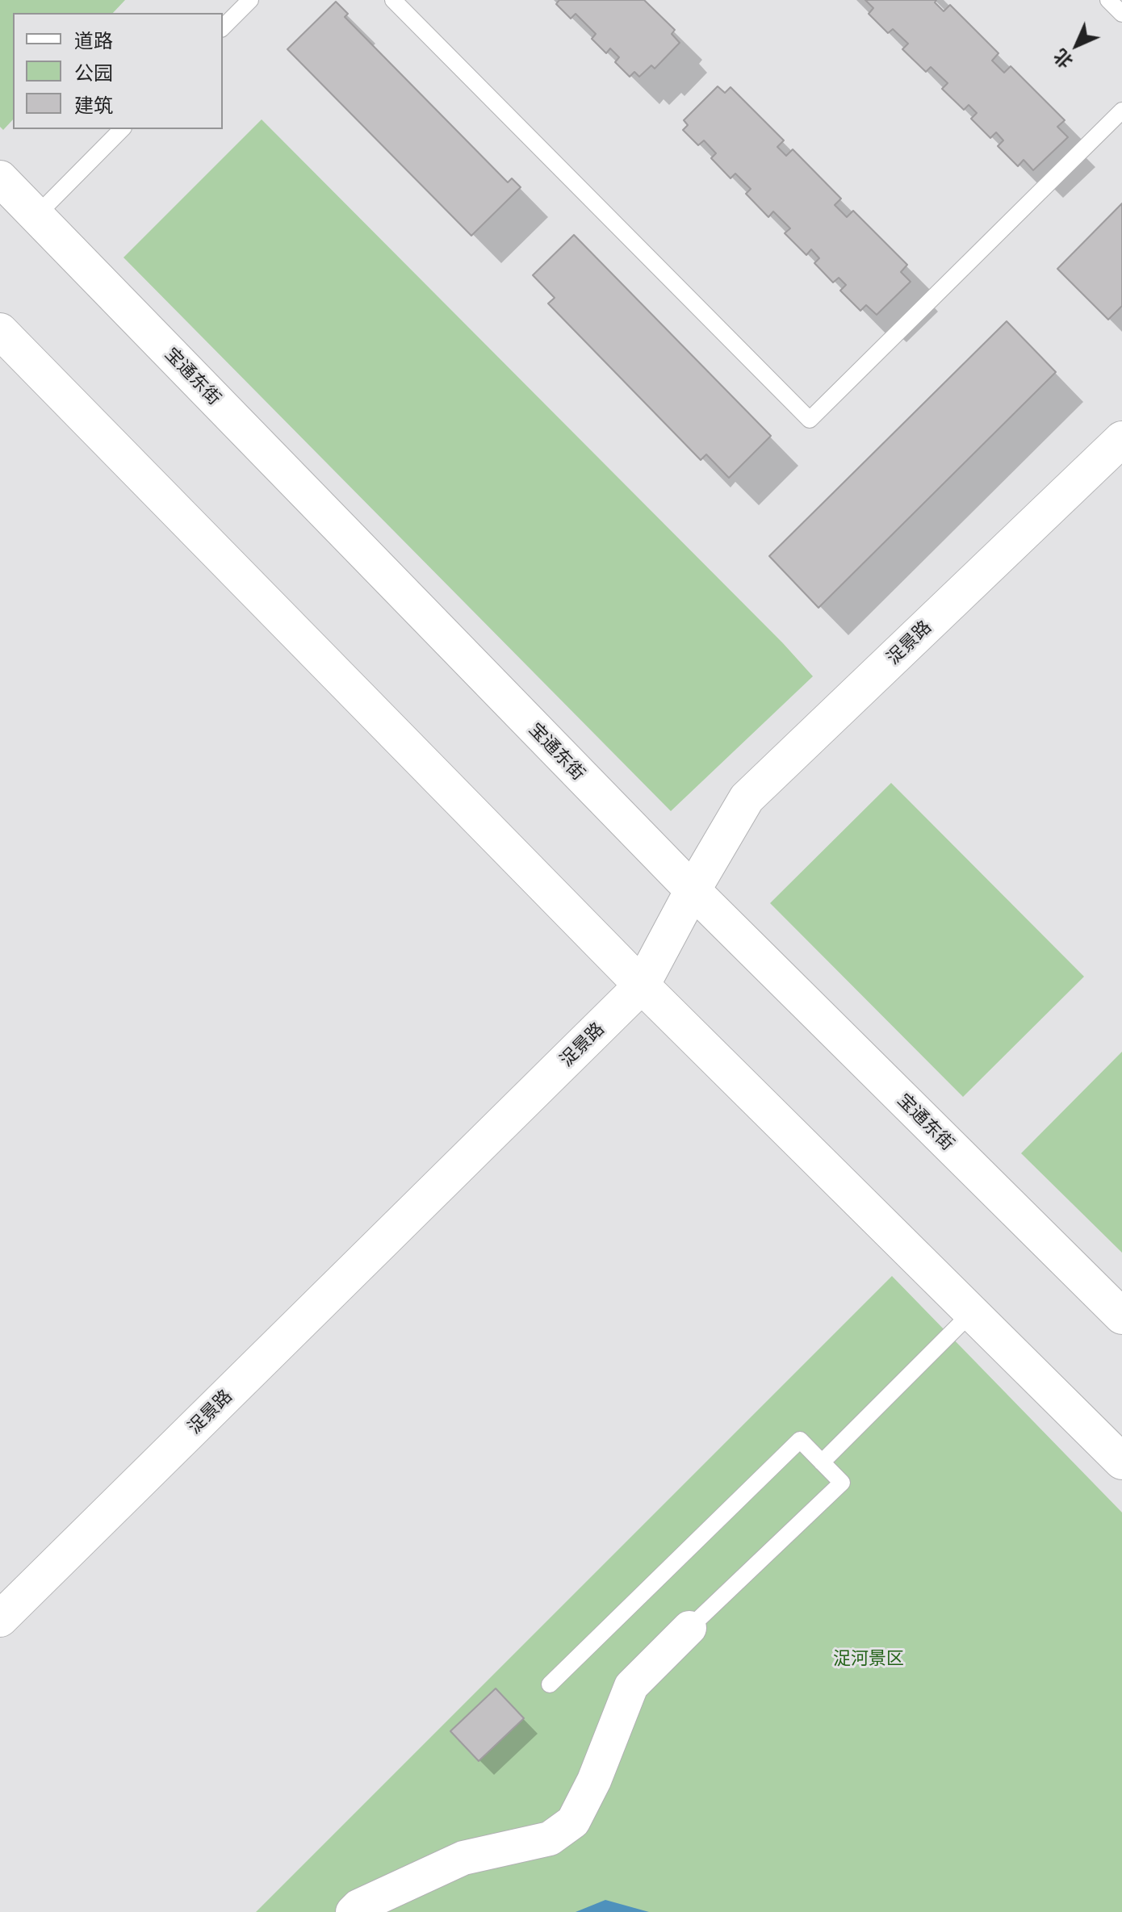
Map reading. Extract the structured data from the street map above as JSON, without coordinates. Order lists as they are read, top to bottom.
{
  "streets": {
    "main road": ["宝通东街", "浞景路"]
  },
  "crossings": [
    ["宝通东街", "浞景路"]
  ],
  "parks": ["浞河景区"],
  "legend": ["道路", "公园", "建筑"],
  "north": "bottom left"
}
